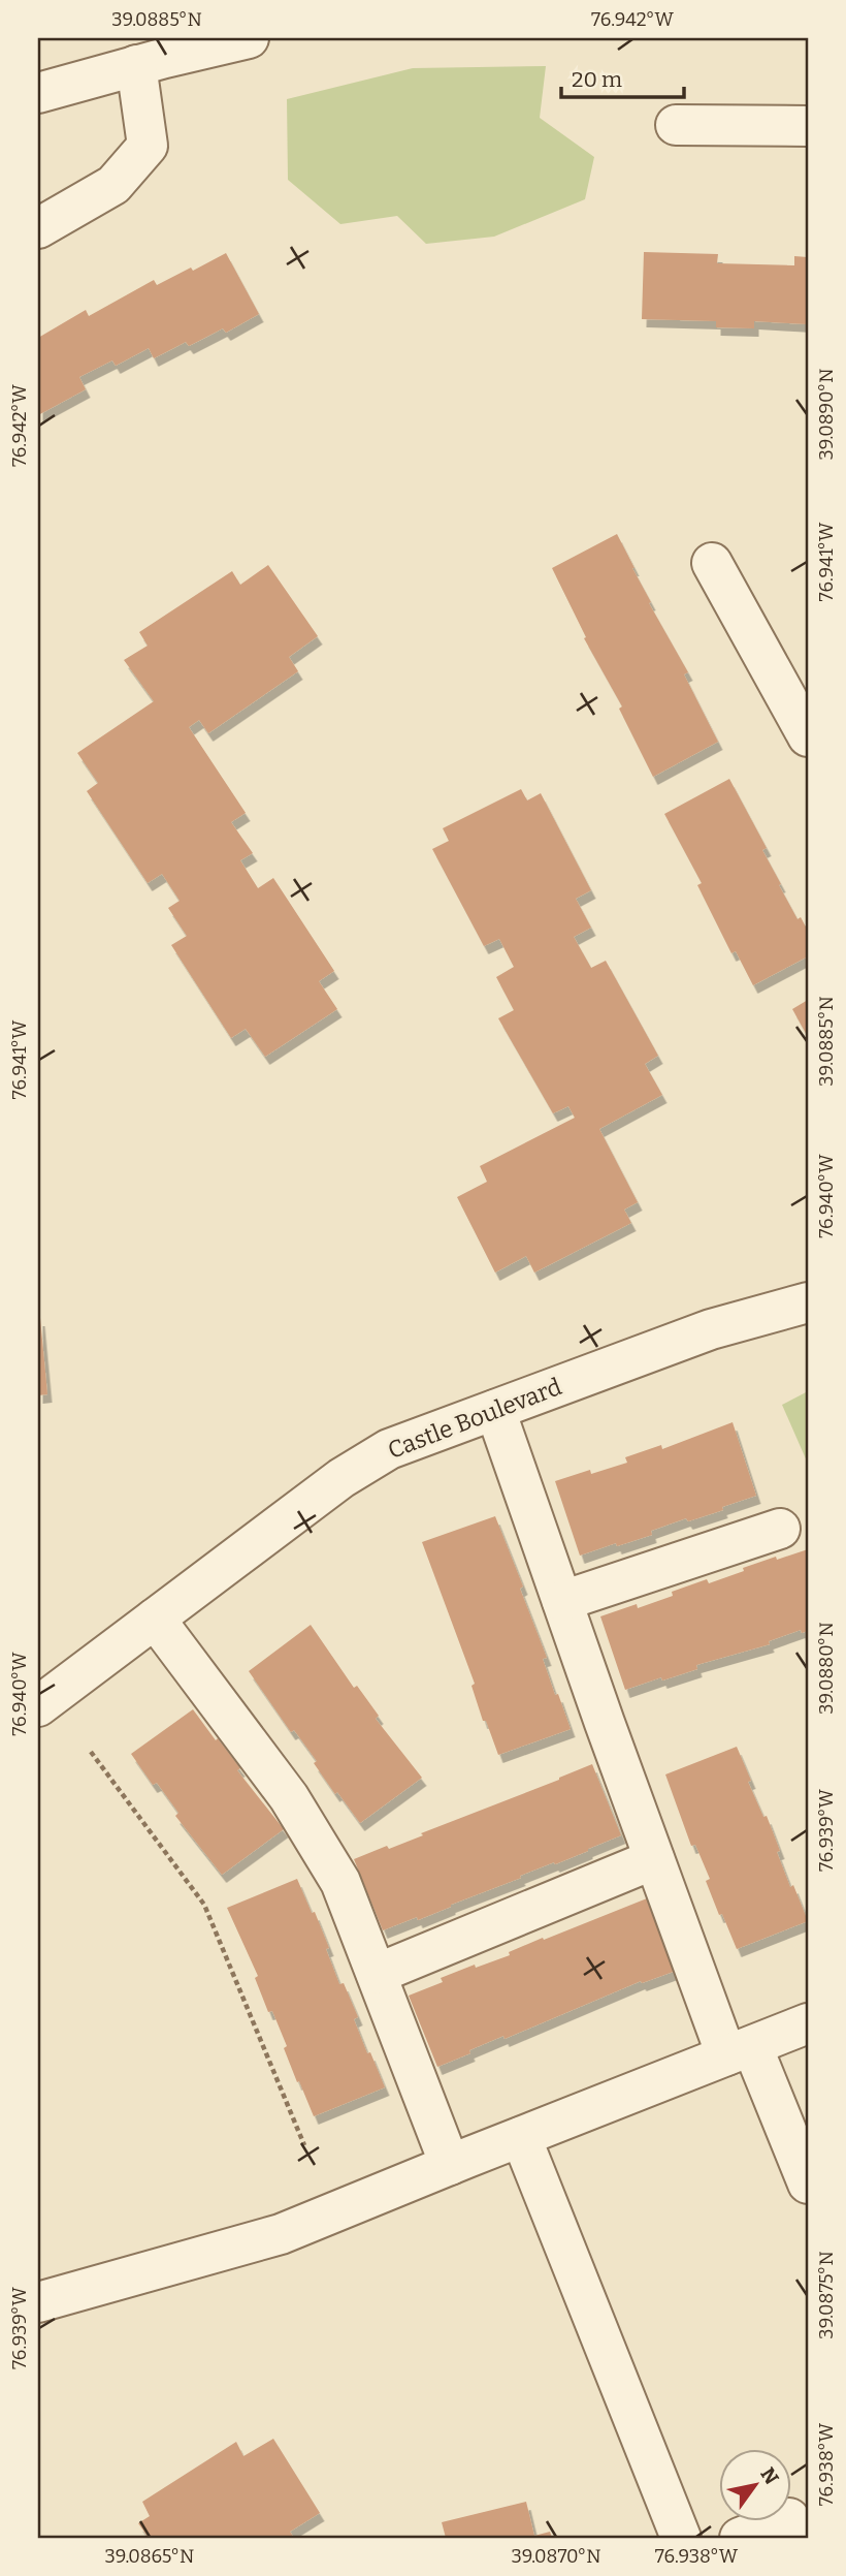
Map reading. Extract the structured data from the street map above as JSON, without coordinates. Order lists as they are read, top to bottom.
{
  "streets": {
    "street": ["Castle Boulevard"]
  },
  "scale_bar": "20 m",
  "north": "top right",
  "coordinates": [
    "39.0885°N",
    "76.942°W",
    "39.0890°N",
    "76.941°W",
    "76.940°W",
    "39.0880°N",
    "76.939°W",
    "39.0875°N",
    "76.938°W",
    "39.0865°N",
    "39.0870°N"
  ]
}
